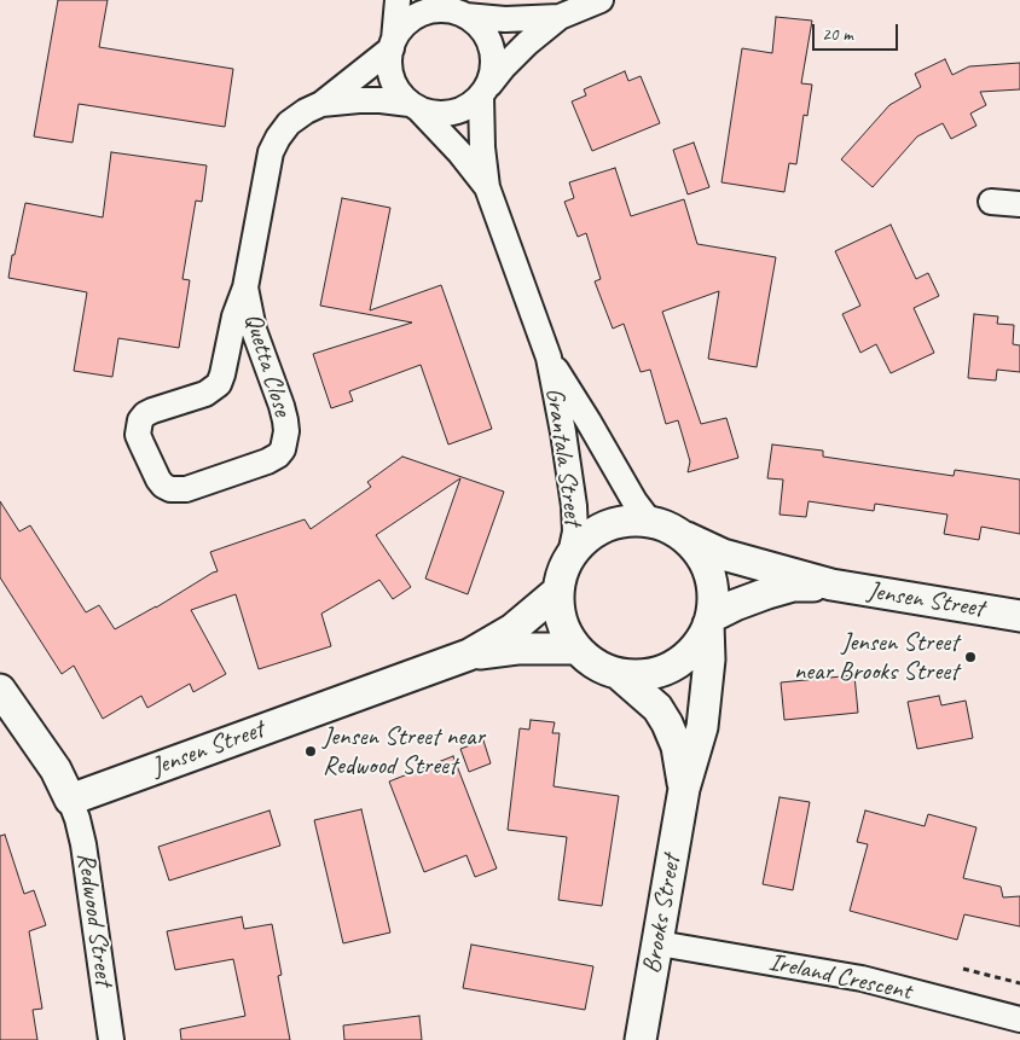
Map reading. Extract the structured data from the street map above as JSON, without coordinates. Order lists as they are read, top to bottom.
{
  "streets": {
    "street": [
      "Quetta Close",
      "Grantala Street",
      "Jensen Street",
      "Brooks Street",
      "Redwood Street",
      "Ireland Crescent"
    ]
  },
  "crossings": [
    ["Quetta Close", "Grantala Street"],
    ["Grantala Street", "Jensen Street"],
    ["Grantala Street", "Brooks Street"],
    ["Jensen Street", "Brooks Street"],
    ["Jensen Street", "Redwood Street"],
    ["Brooks Street", "Ireland Crescent"]
  ],
  "places": ["Jensen Street near Brooks Street", "Jensen Street near Redwood Street"],
  "scale_bar": "20 m"
}
